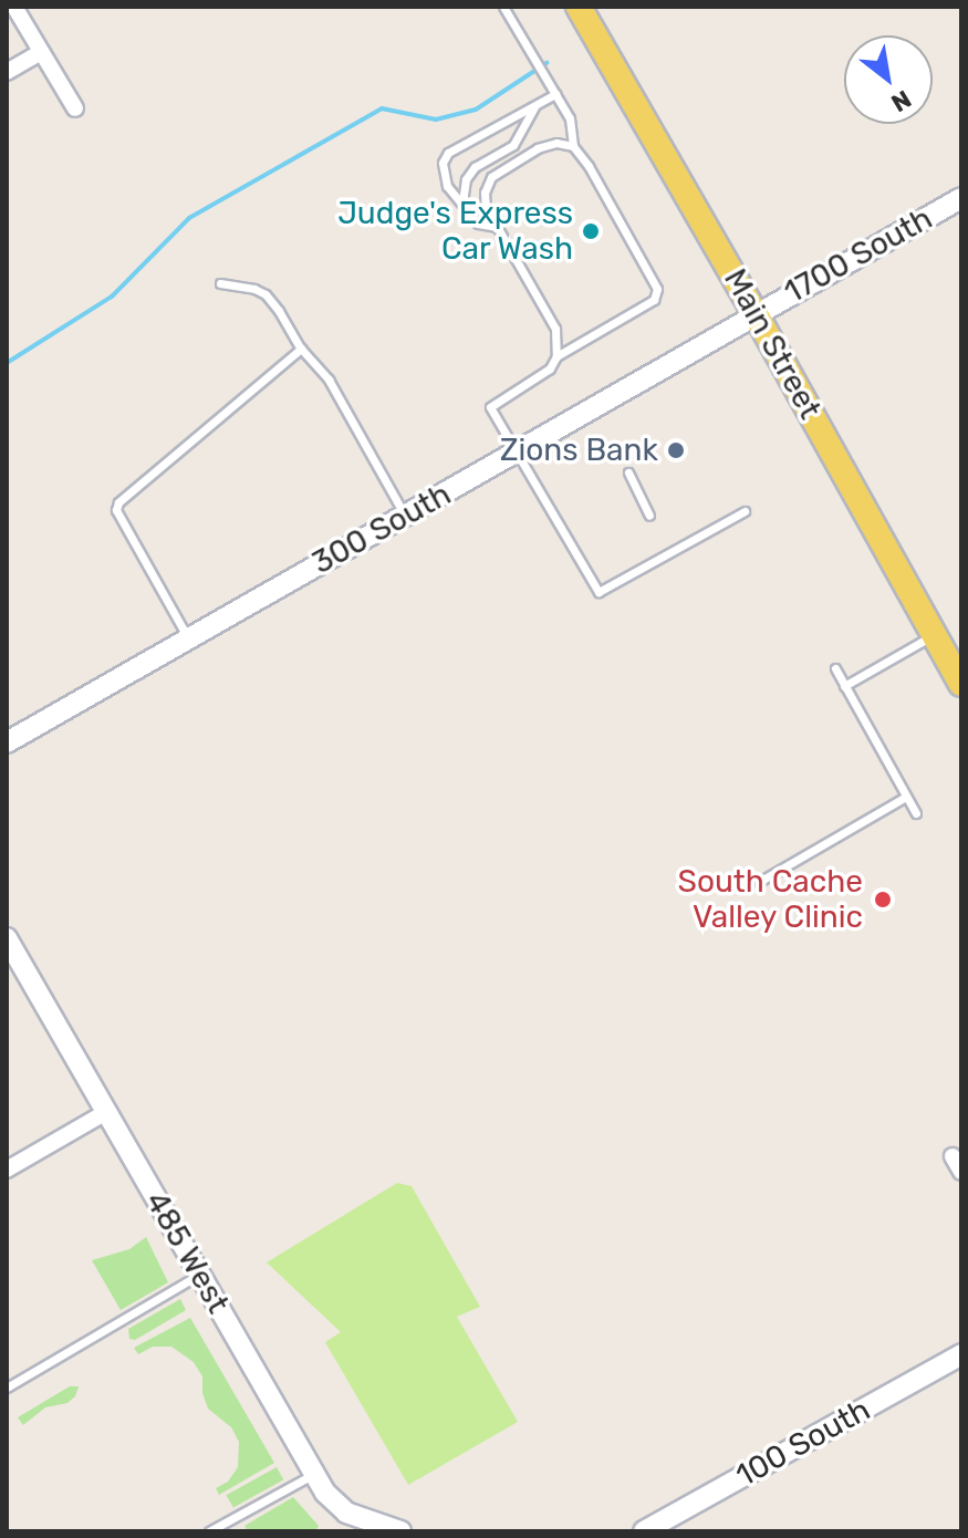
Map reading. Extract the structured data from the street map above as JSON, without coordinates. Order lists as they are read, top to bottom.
{
  "streets": {
    "main road": ["Main Street"],
    "street": [
      "1700 South",
      "300 South",
      "485 West",
      "100 South"
    ]
  },
  "crossings": [
    ["1700 South", "Main Street"],
    ["1700 South", "300 South"],
    ["Main Street", "300 South"]
  ],
  "places": ["Judge's Express Car Wash", "Zions Bank", "South Cache Valley Clinic"],
  "north": "bottom right"
}
